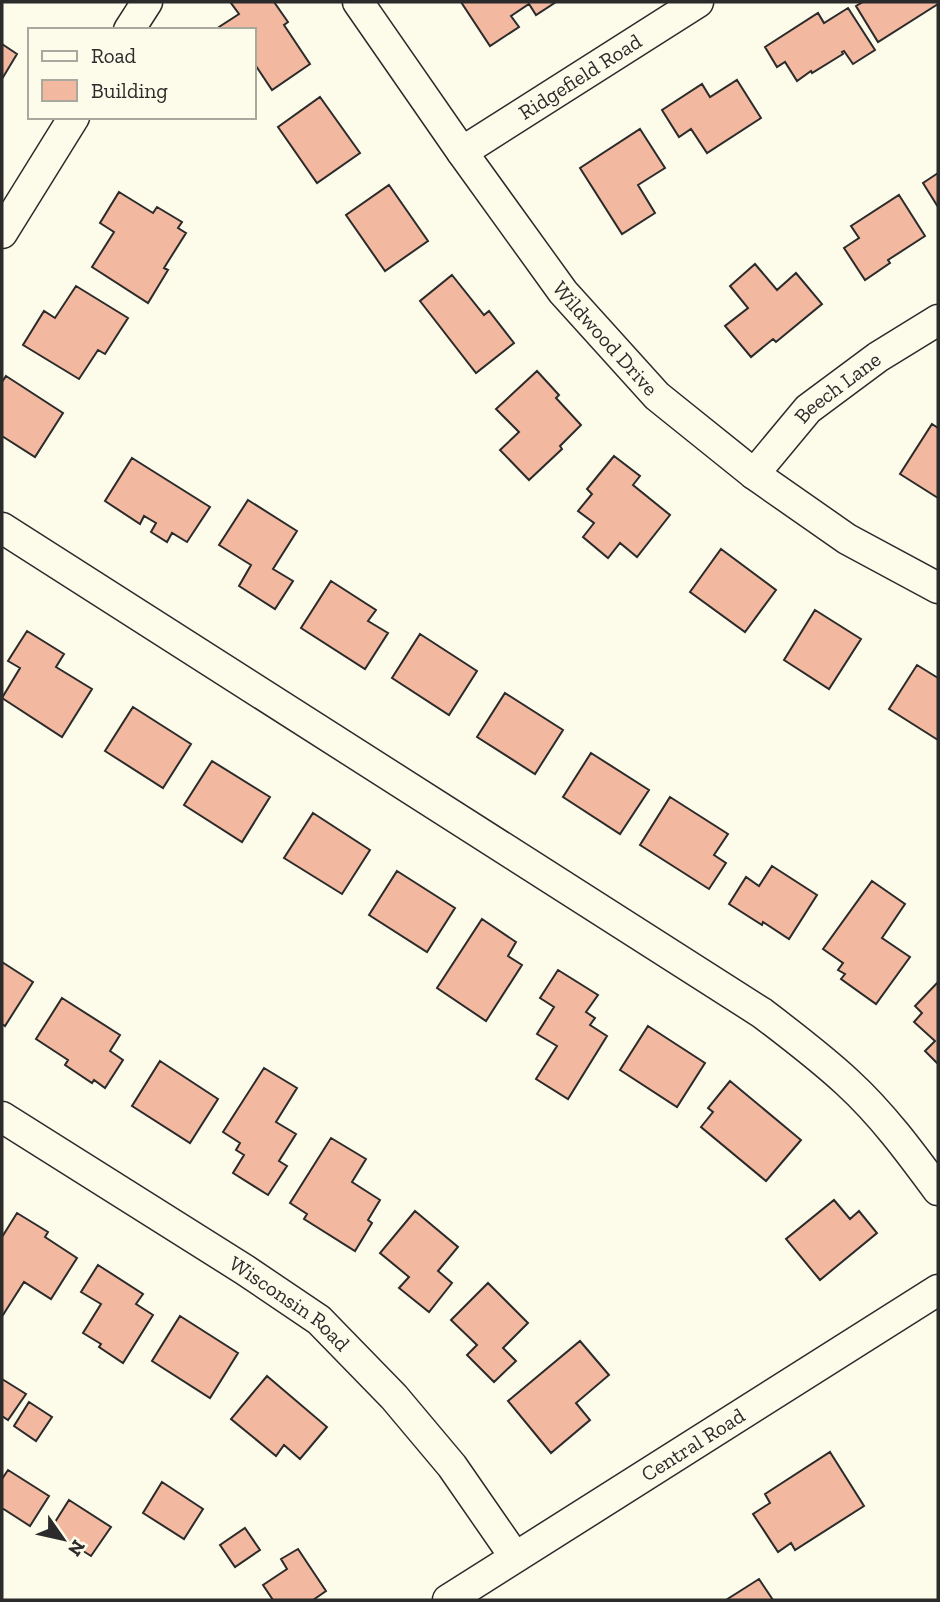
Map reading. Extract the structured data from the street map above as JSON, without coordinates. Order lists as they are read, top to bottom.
{
  "streets": {
    "street": [
      "Ridgefield Road",
      "Wildwood Drive",
      "Beech Lane",
      "Wisconsin Road",
      "Central Road"
    ]
  },
  "crossings": [
    ["Ridgefield Road", "Wildwood Drive"],
    ["Wildwood Drive", "Beech Lane"],
    ["Wisconsin Road", "Central Road"]
  ],
  "legend": ["Road", "Building"],
  "north": "bottom right"
}
